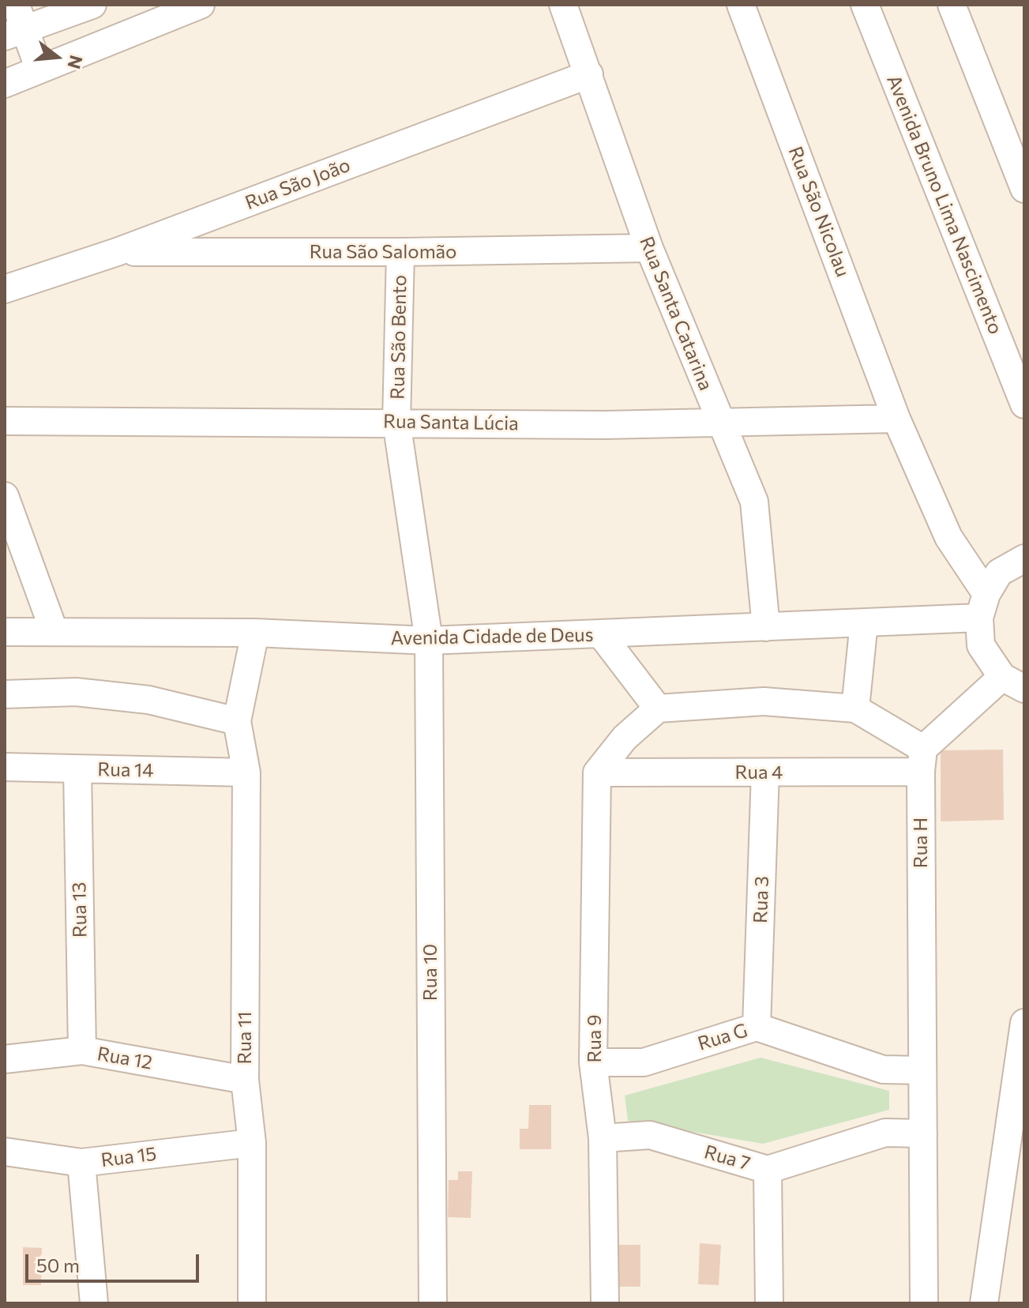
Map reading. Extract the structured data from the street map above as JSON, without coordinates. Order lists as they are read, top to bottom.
{
  "streets": {
    "street": [
      "Rua São João",
      "Avenida Bruno Lima Nascimento",
      "Rua São Nicolau",
      "Rua São Salomão",
      "Rua Santa Catarina",
      "Rua São Bento",
      "Rua Santa Lúcia",
      "Avenida Cidade de Deus",
      "Rua 14",
      "Rua 4",
      "Rua H",
      "Rua 3",
      "Rua 13",
      "Rua 10",
      "Rua G",
      "Rua 11",
      "Rua 9",
      "Rua 12",
      "Rua 15",
      "Rua 7"
    ]
  },
  "crossings": [
    ["Rua São João", "Rua São Salomão"],
    ["Rua São João", "Rua Santa Catarina"],
    ["Rua São Nicolau", "Rua Santa Lúcia"],
    ["Rua São Nicolau", "Avenida Cidade de Deus"],
    ["Rua São Salomão", "Rua Santa Catarina"],
    ["Rua São Salomão", "Rua São Bento"],
    ["Rua Santa Catarina", "Rua Santa Lúcia"],
    ["Rua Santa Catarina", "Avenida Cidade de Deus"],
    ["Rua São Bento", "Rua Santa Lúcia"],
    ["Rua São Bento", "Avenida Cidade de Deus"],
    ["Rua São Bento", "Rua 10"],
    ["Avenida Cidade de Deus", "Rua 10"],
    ["Rua 14", "Rua 13"],
    ["Rua 14", "Rua 11"],
    ["Rua 4", "Rua H"],
    ["Rua 4", "Rua 3"],
    ["Rua 4", "Rua 9"],
    ["Rua H", "Rua G"],
    ["Rua H", "Rua 7"],
    ["Rua 3", "Rua G"],
    ["Rua 13", "Rua 12"],
    ["Rua G", "Rua 9"],
    ["Rua 11", "Rua 12"],
    ["Rua 11", "Rua 15"],
    ["Rua 9", "Rua 7"]
  ],
  "scale_bar": "50 m",
  "north": "right"
}
